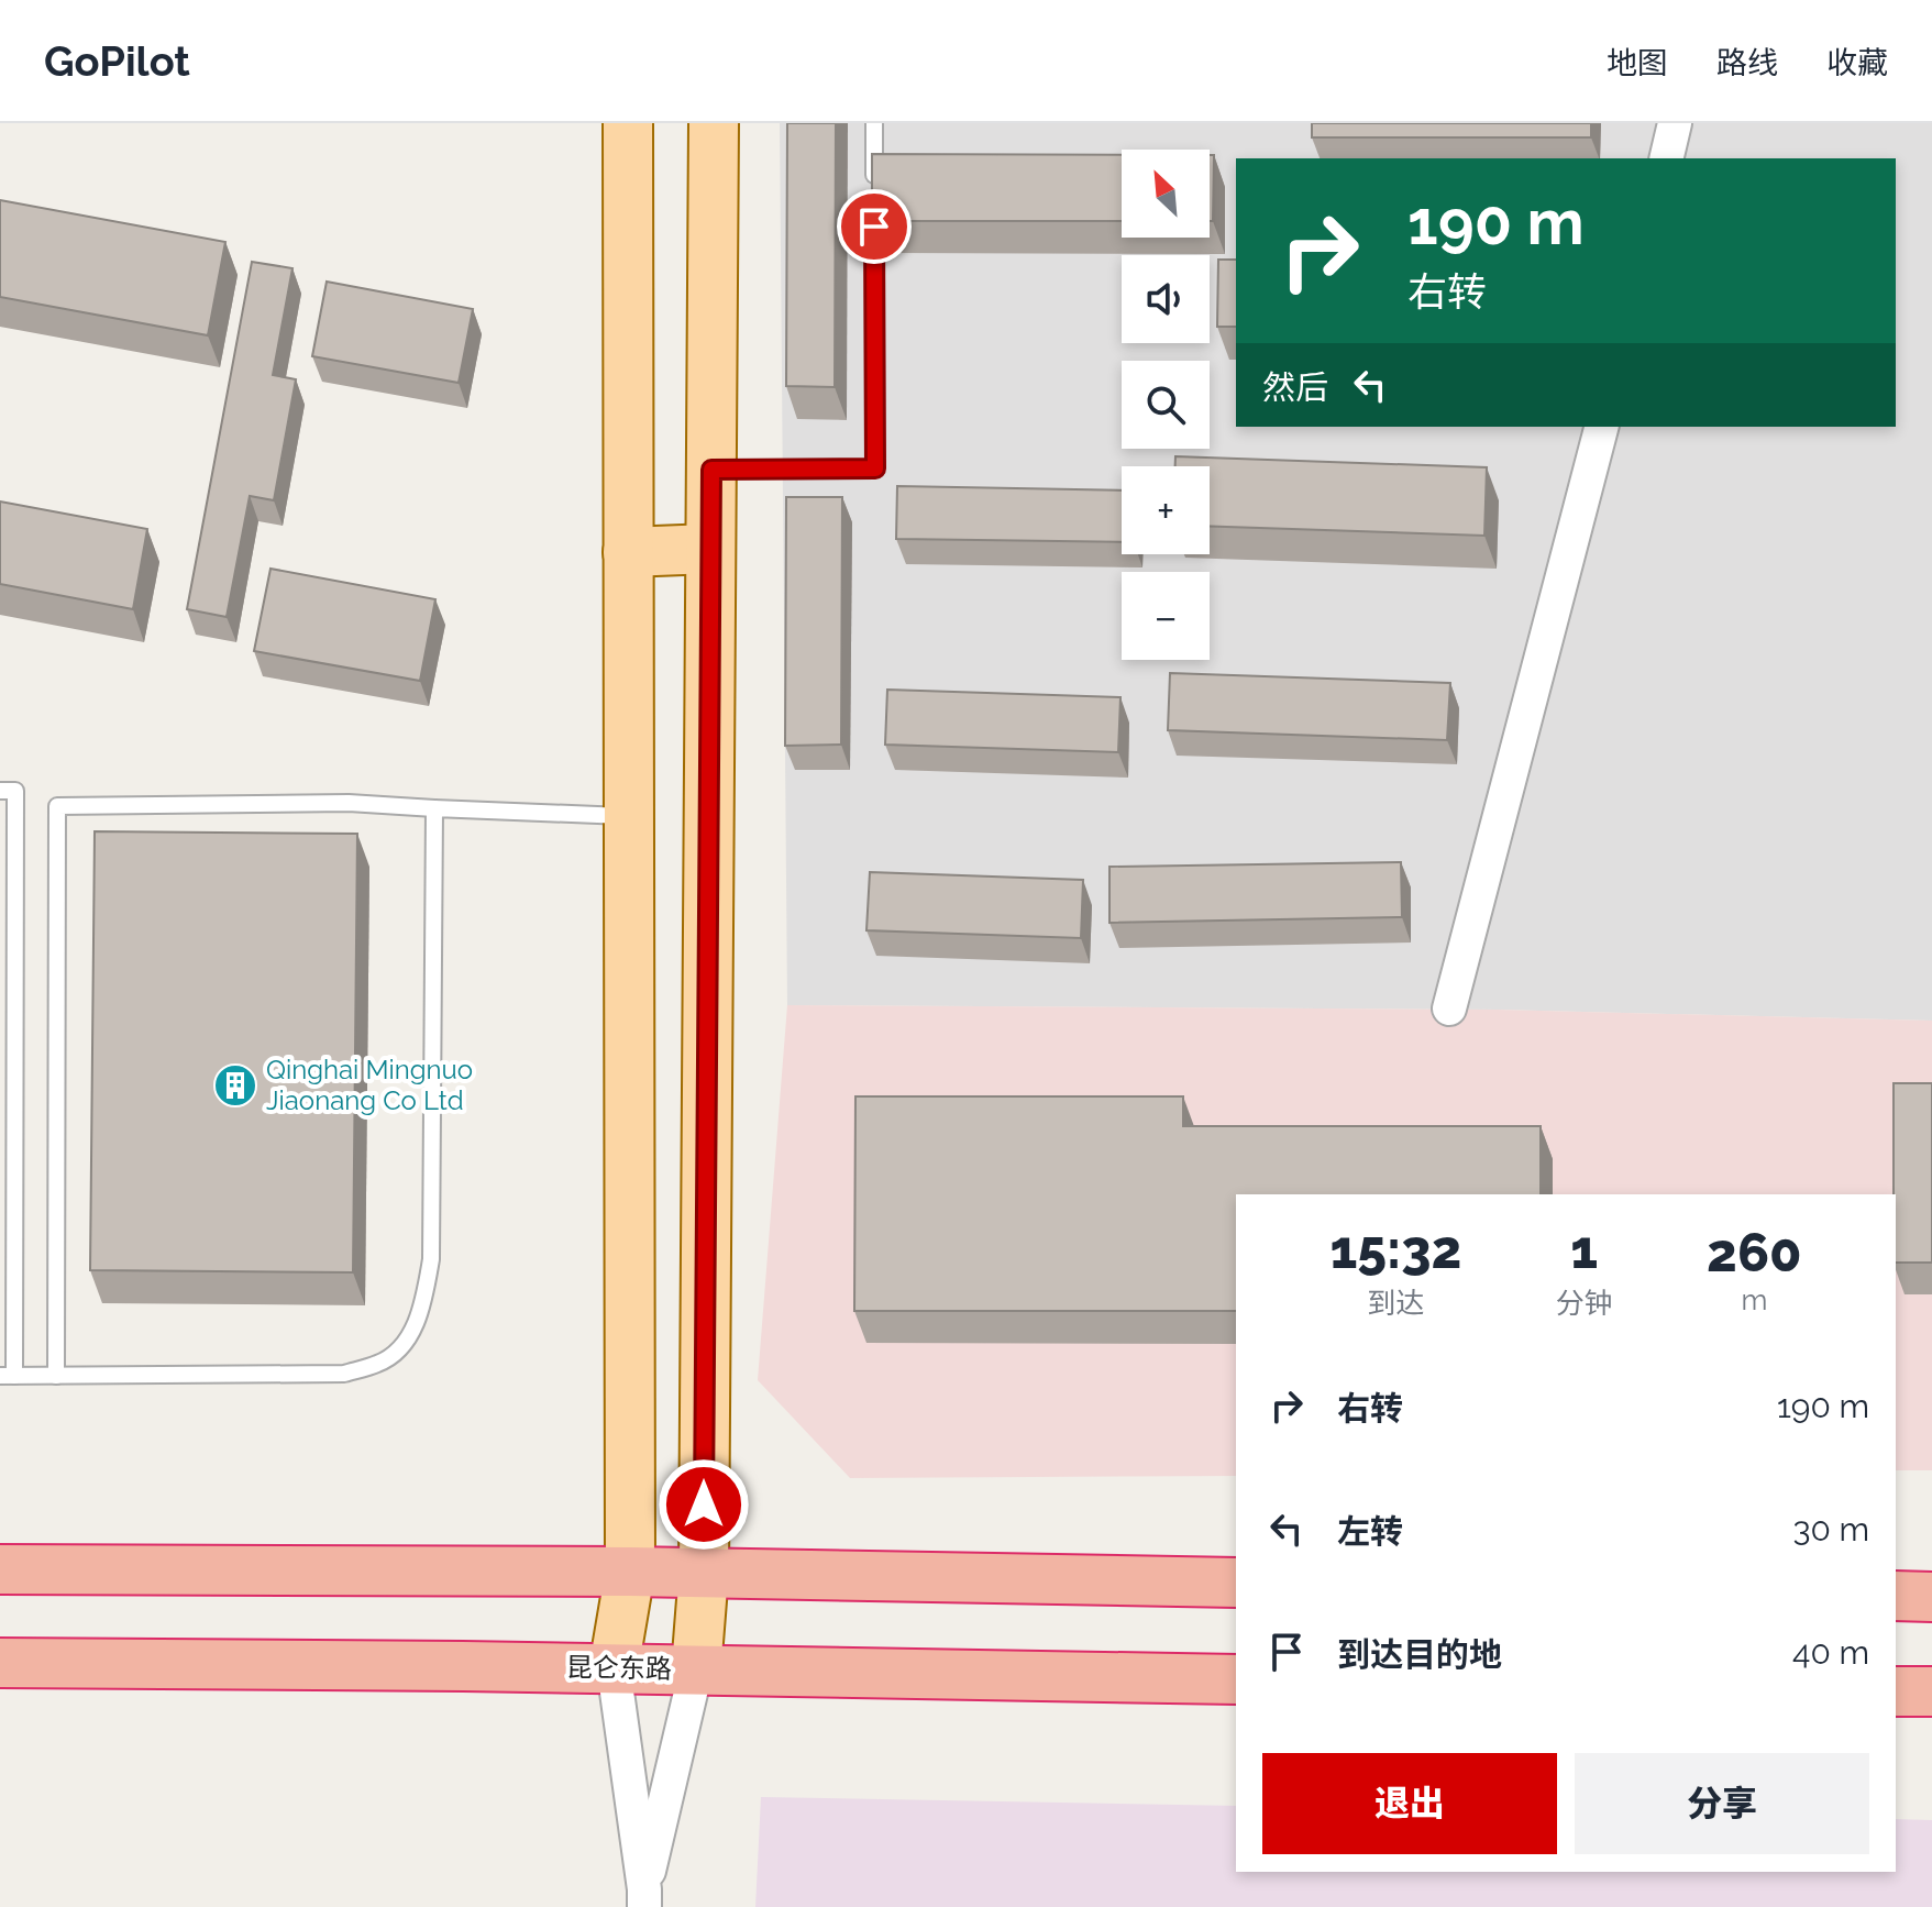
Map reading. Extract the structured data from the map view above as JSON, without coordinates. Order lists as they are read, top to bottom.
{
  "streets": {
    "highway": ["昆仑东路"]
  },
  "places": {
    "building": ["Qinghai Mingnuo Jiaonang Co Ltd"]
  },
  "north": "top left",
  "page": {
    "header": "GoPilot",
    "nav": ["地图", "路线", "收藏"],
    "map_buttons": ["+", "−"],
    "turn": ["190 m", "右转"],
    "then": "然后",
    "eta": [
      "15:32",
      "到达",
      "1",
      "分钟",
      "260",
      "m"
    ],
    "list": [
      {
        "name": "右转",
        "value": "190 m"
      },
      {
        "name": "左转",
        "value": "30 m"
      },
      {
        "name": "到达目的地",
        "value": "40 m"
      }
    ],
    "buttons": ["退出", "分享"]
  }
}
